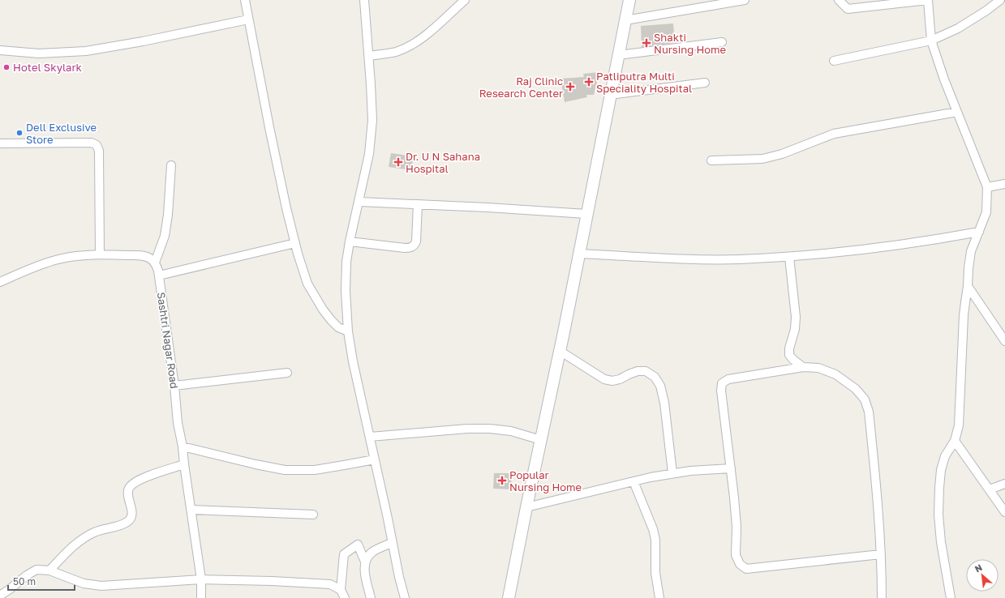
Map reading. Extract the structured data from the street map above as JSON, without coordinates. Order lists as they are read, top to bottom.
{
  "streets": {
    "street": ["Sashtri Nagar Road"]
  },
  "places": {
    "health": [
      "Shakti Nursing Home",
      "Patliputra Multi Speciality Hospital",
      "Raj Clinic Research Center",
      "Dr. U N Sahana Hospital",
      "Popular Nursing Home"
    ],
    "other": ["Hotel Skylark", "Dell Exclusive Store"]
  },
  "scale_bar": "50 m",
  "north": "top left"
}
